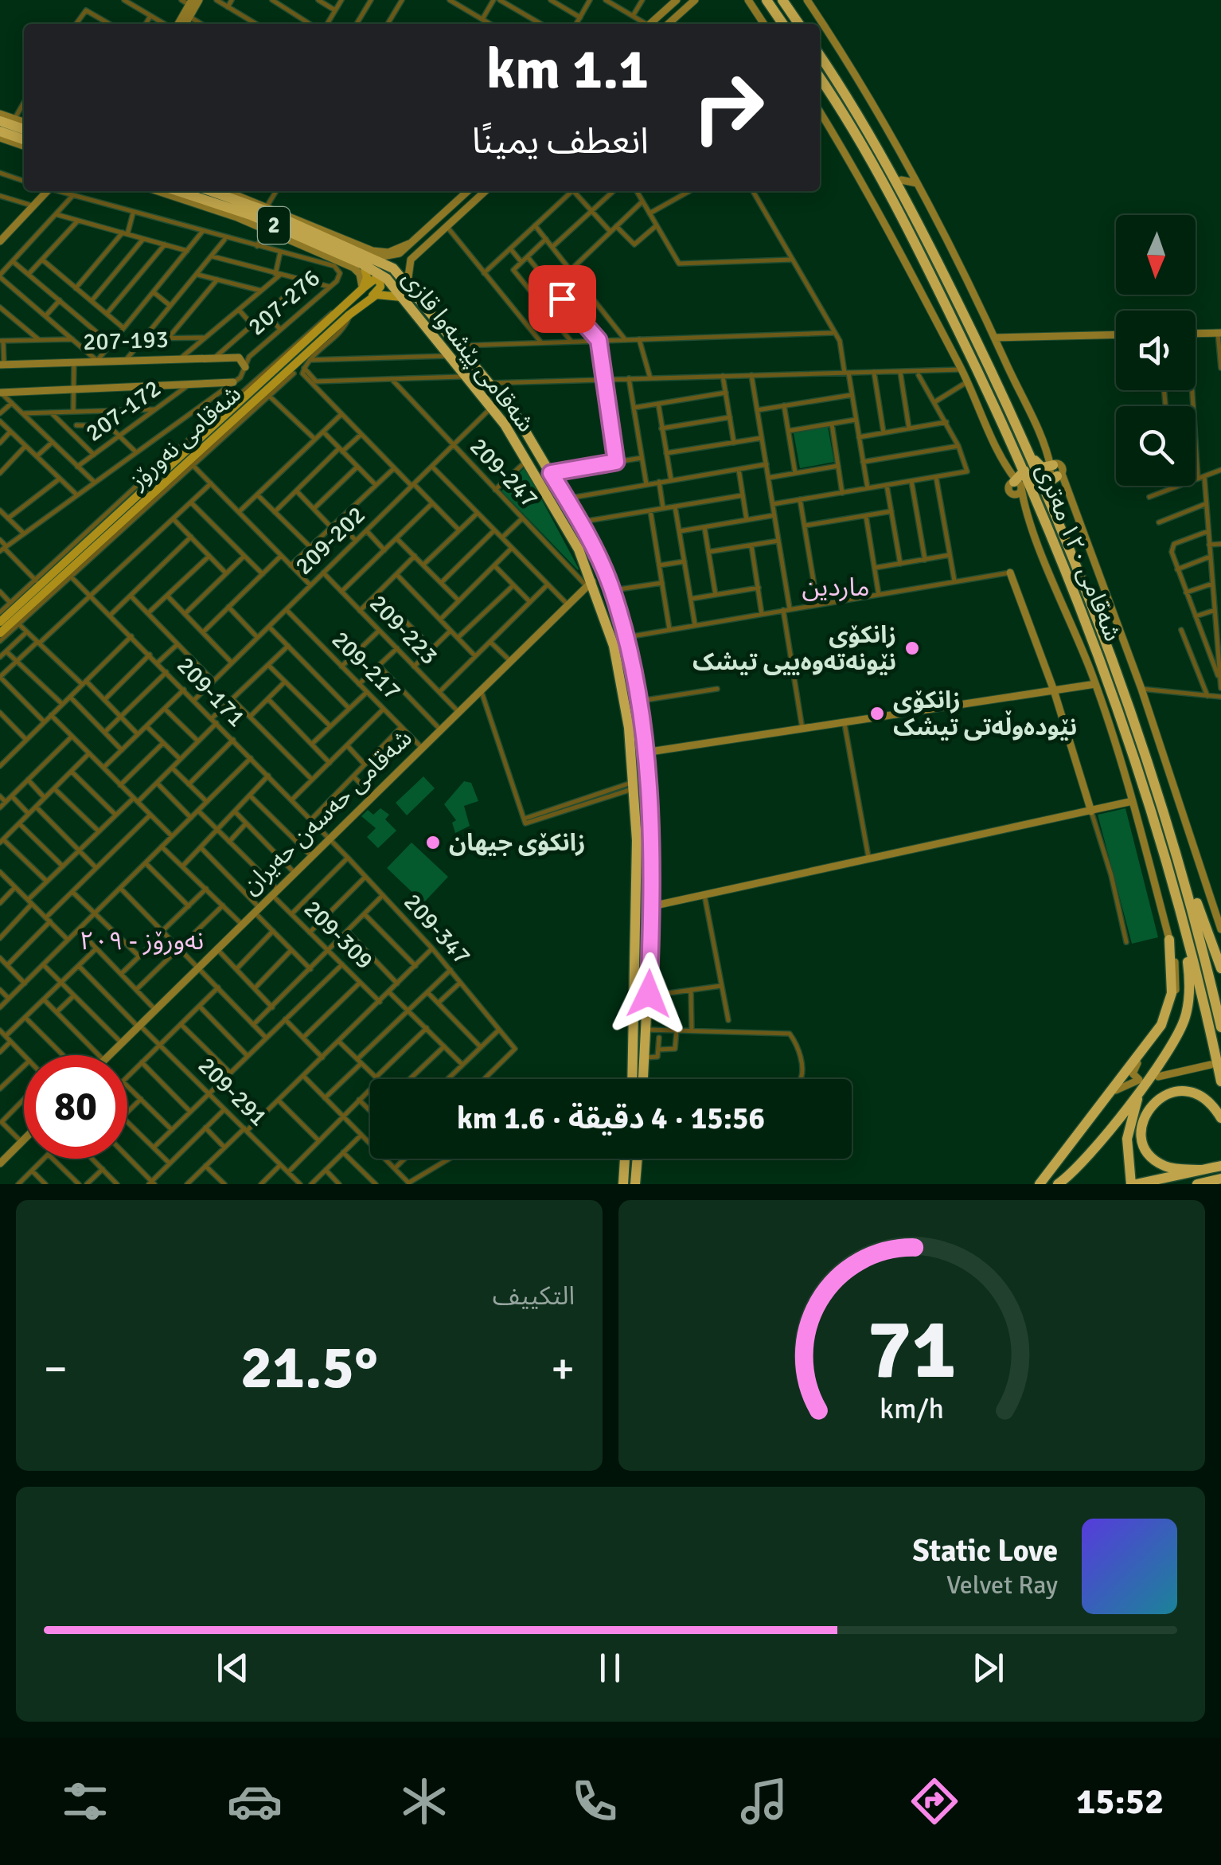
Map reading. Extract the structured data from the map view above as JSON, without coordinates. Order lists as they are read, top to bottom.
{
  "streets": {
    "highway": ["2", "شەقامی پێشەوا قازی", "شەقامی ١٢٠ مەتری"],
    "main road": ["شەقامی نەورۆز"],
    "street": [
      "207-276",
      "207-193",
      "207-172",
      "209-247",
      "209-202",
      "209-223",
      "209-217",
      "209-171",
      "شەقامی حەسەن حەیران",
      "209-347",
      "209-309",
      "209-291"
    ]
  },
  "crossings": [
    ["207-276", "207-193"],
    ["شەقامی پێشەوا قازی", "209-247"],
    ["شەقامی پێشەوا قازی", "209-202"],
    ["شەقامی پێشەوا قازی", "شەقامی حەسەن حەیران"],
    ["شەقامی نەورۆز", "209-171"],
    ["209-247", "209-202"],
    ["209-247", "شەقامی حەسەن حەیران"],
    ["209-202", "209-223"],
    ["209-202", "209-217"],
    ["209-202", "209-171"],
    ["209-223", "شەقامی حەسەن حەیران"],
    ["209-217", "شەقامی حەسەن حەیران"],
    ["209-171", "شەقامی حەسەن حەیران"],
    ["209-171", "209-347"],
    ["شەقامی حەسەن حەیران", "209-347"],
    ["شەقامی حەسەن حەیران", "209-309"],
    ["شەقامی حەسەن حەیران", "209-291"]
  ],
  "districts": ["ماردین", "نەورۆز - ٢٠٩"],
  "places": ["زانکۆی نێونەتەوەییی تیشک", "زانکۆی نێودەوڵەتی تیشک", "زانکۆی جیھان"],
  "north": "bottom",
  "page": {
    "turn": ["1.1 km", "انعطف يمينًا"],
    "limit": "80",
    "trip": "15:56 · 4 دقيقة · 1.6 km",
    "tile": "التكييف",
    "heat": ["−", "21.5°", "+"],
    "song": ["Static Love", "Velvet Ray"],
    "tabs": "15:52",
    "gauge": ["71", "km/h"]
  }
}
